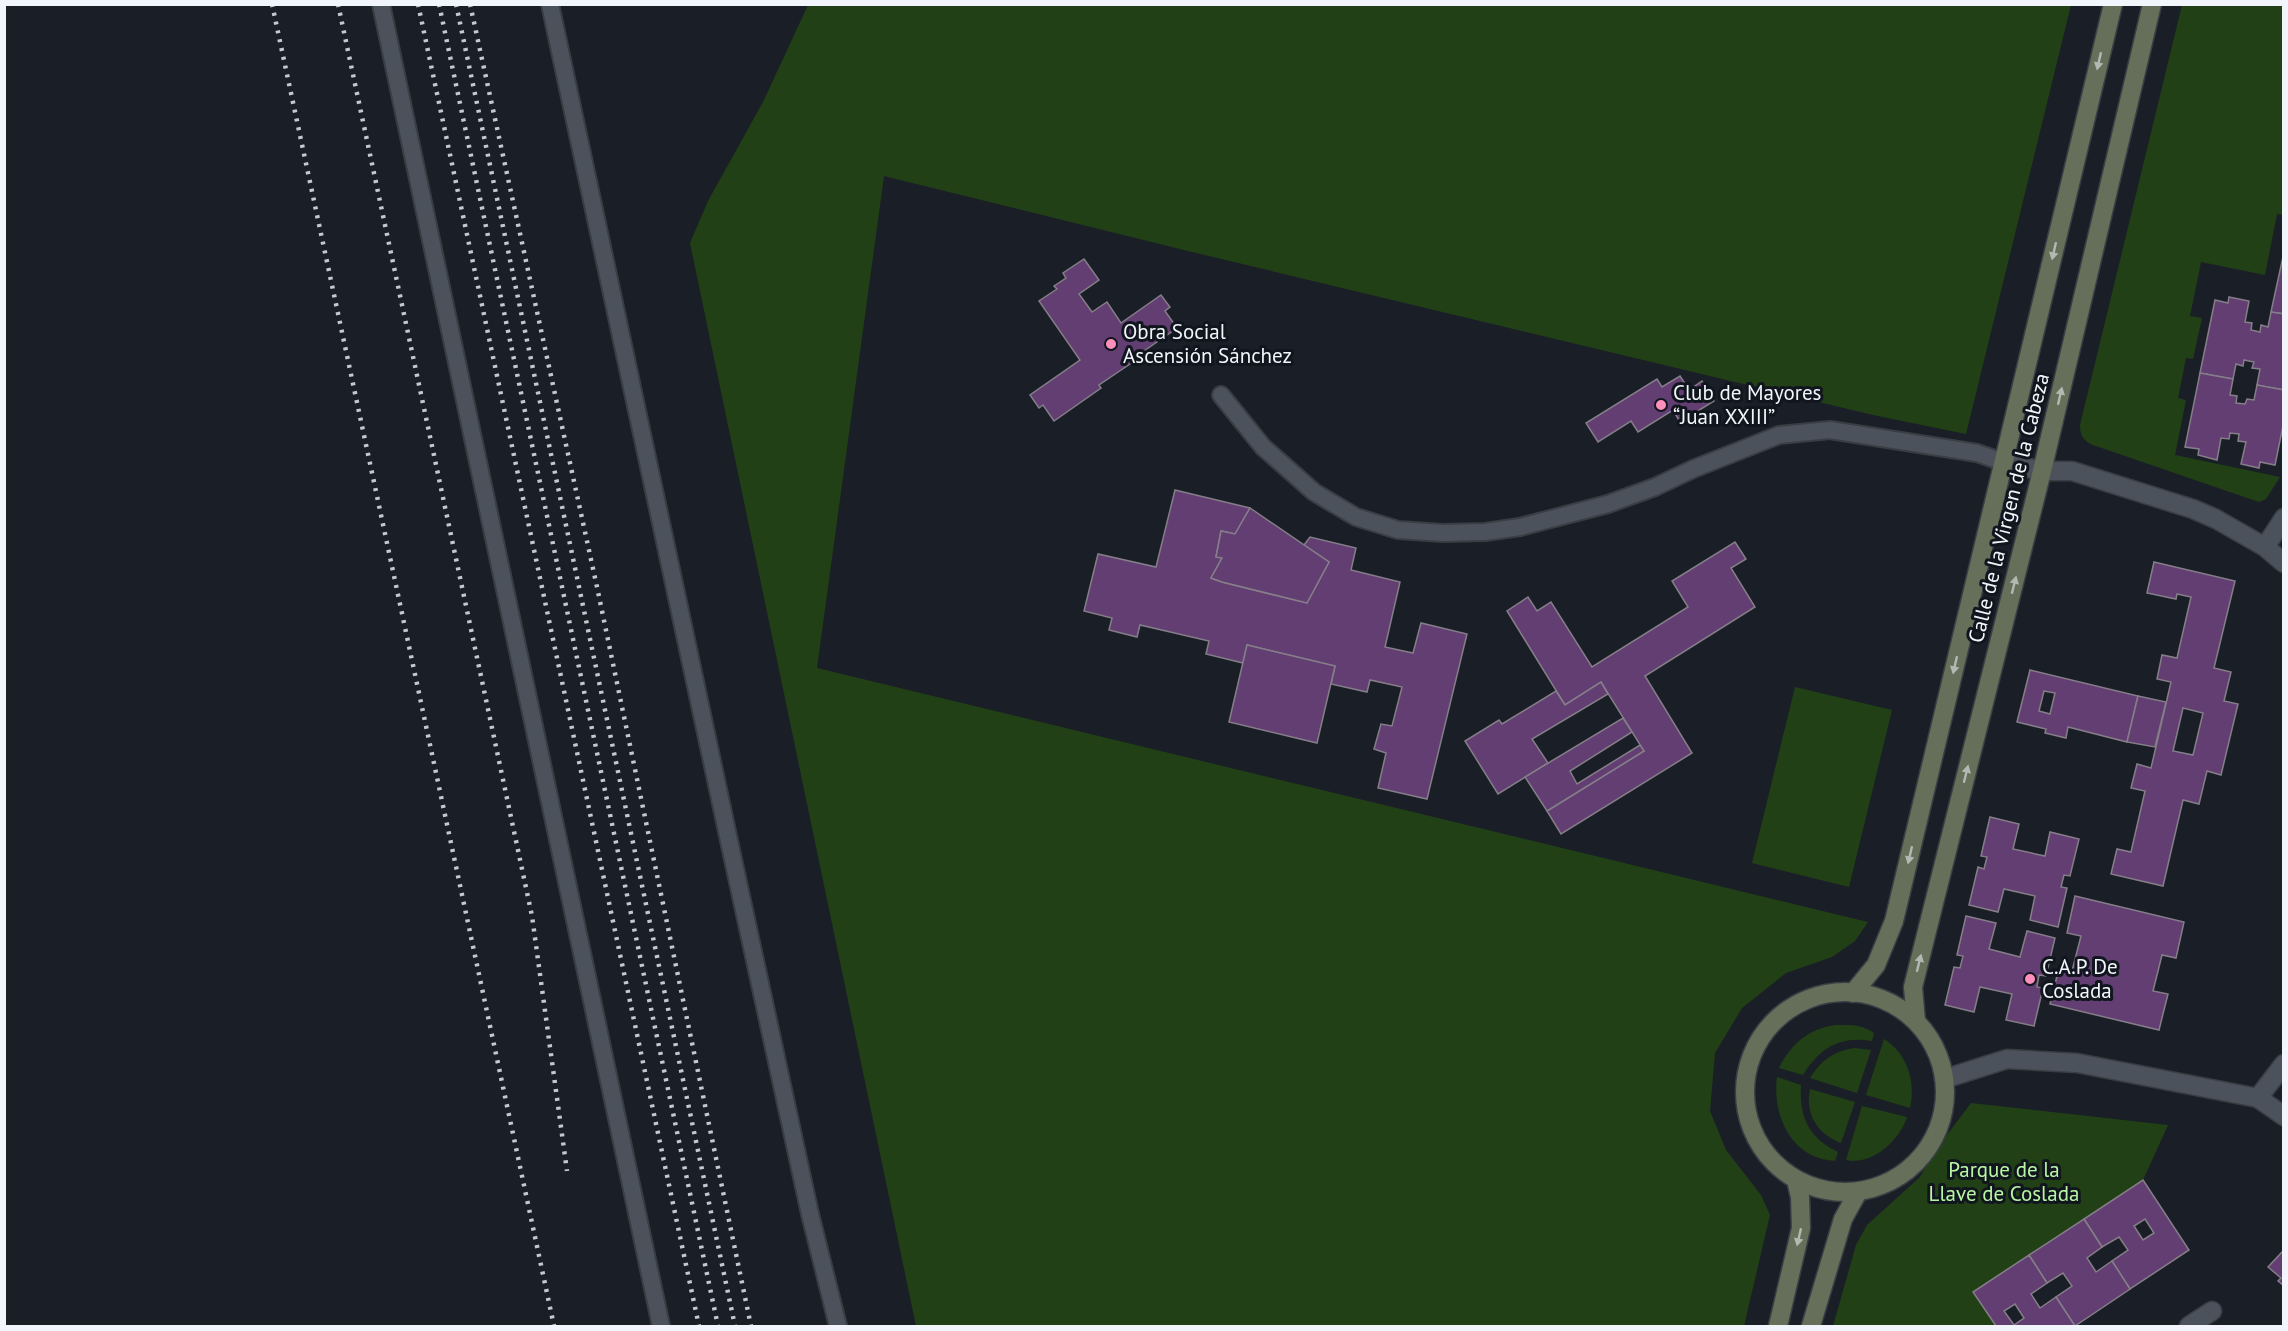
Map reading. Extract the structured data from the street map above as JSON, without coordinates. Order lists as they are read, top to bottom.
{
  "streets": {
    "main road": ["Calle de la Virgen de la Cabeza"]
  },
  "parks": ["Parque de la Llave de Coslada"],
  "places": ["Obra Social Ascensión Sánchez", "Club de Mayores “Juan XXIII”", "C.A.P. De Coslada"]
}
